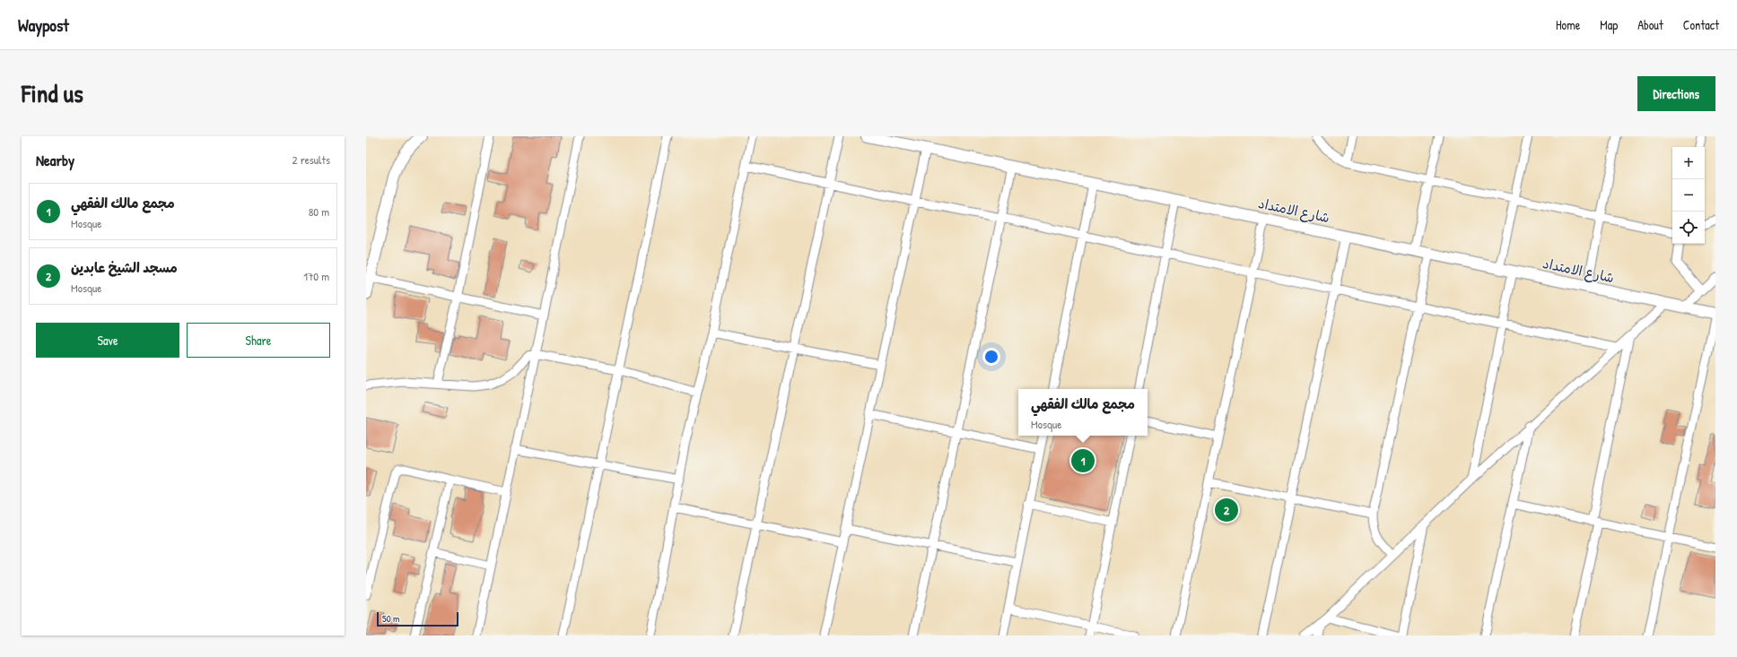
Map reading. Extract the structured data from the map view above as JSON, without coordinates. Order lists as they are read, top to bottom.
{
  "streets": {
    "street": ["شارع الامتداد"]
  },
  "scale_bar": "50 m",
  "page": {
    "header": "Waypost",
    "nav": [
      "Home",
      "Map",
      "About",
      "Contact"
    ],
    "title": "Find us",
    "buttons": [
      "Directions",
      ["Save", "Share"]
    ],
    "heading": ["Nearby", "2 results"],
    "map_buttons": ["+", "−"],
    "list": [
      {
        "mark": "1",
        "name": "مجمع مالك الفقهي",
        "note": "Mosque",
        "value": "80 m"
      },
      {
        "mark": "2",
        "name": "مسجد الشيخ عابدين",
        "note": "Mosque",
        "value": "170 m"
      }
    ],
    "popup": ["مجمع مالك الفقهي", "Mosque"],
    "pins": ["1", "2"],
    "scale": "50 m"
  }
}
